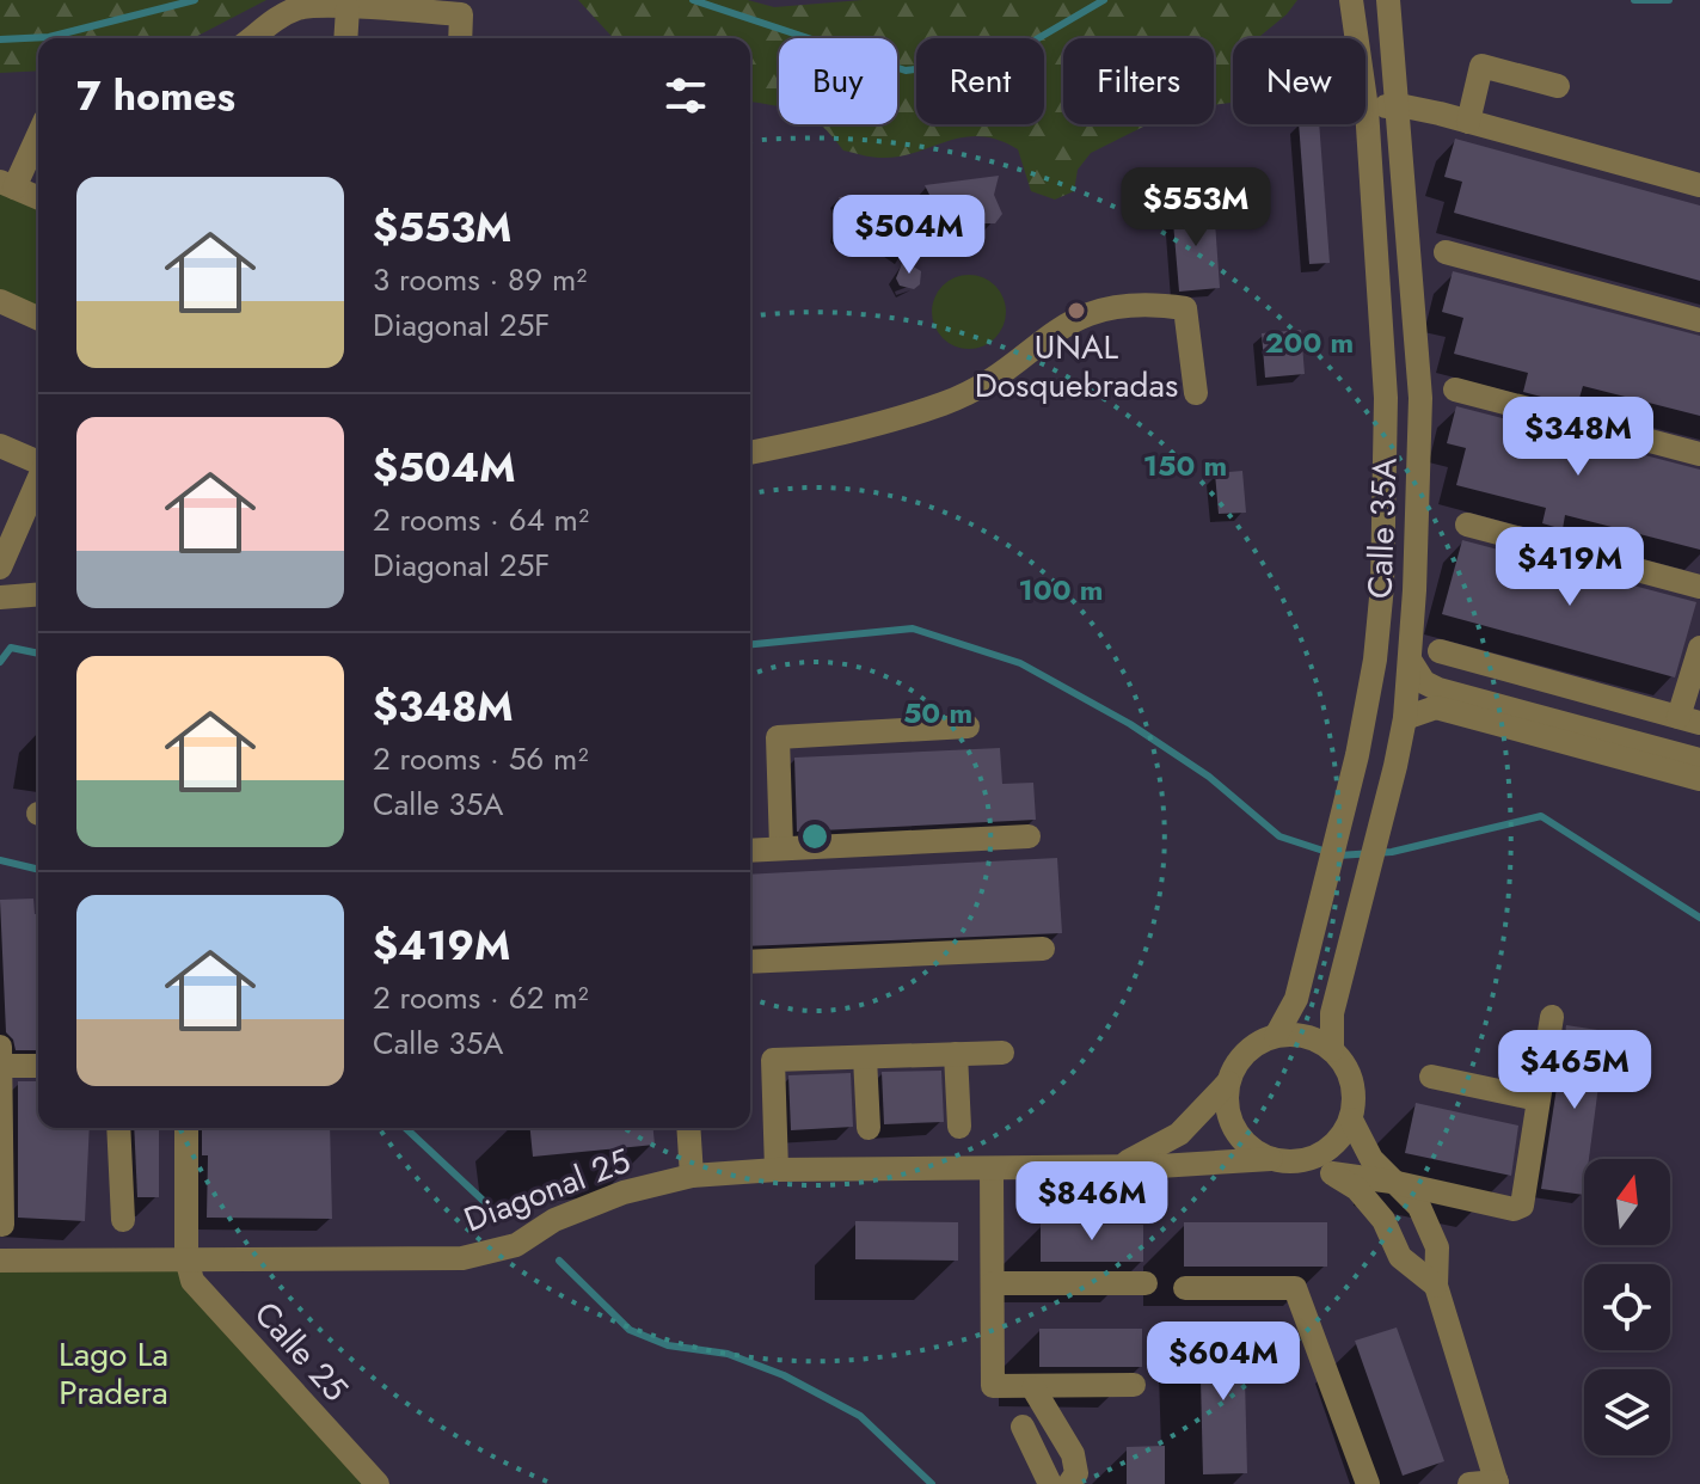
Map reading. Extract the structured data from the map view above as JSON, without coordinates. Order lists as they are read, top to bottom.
{
  "streets": {
    "street": ["Calle 35A", "Diagonal 25", "Calle 25"]
  },
  "crossings": [
    ["Calle 35A", "Diagonal 25"],
    ["Diagonal 25", "Calle 25"]
  ],
  "parks": ["Lago La Pradera"],
  "places": ["UNAL Dosquebradas"],
  "north": "top",
  "page": {
    "chip": [
      "Buy",
      "Rent",
      "Filters",
      "New"
    ],
    "heading": "7 homes",
    "list": [
      {
        "name": "$553M",
        "note": "3 rooms · 89 m² · Diagonal 25F"
      },
      {
        "name": "$504M",
        "note": "2 rooms · 64 m² · Diagonal 25F"
      },
      {
        "name": "$348M",
        "note": "2 rooms · 56 m² · Calle 35A"
      },
      {
        "name": "$419M",
        "note": "2 rooms · 62 m² · Calle 35A"
      }
    ],
    "price": [
      "$553M",
      "$504M",
      "$348M",
      "$419M",
      "$465M",
      "$846M",
      "$604M"
    ]
  },
  "rings": [
    "200 m",
    "150 m",
    "100 m",
    "50 m"
  ]
}
